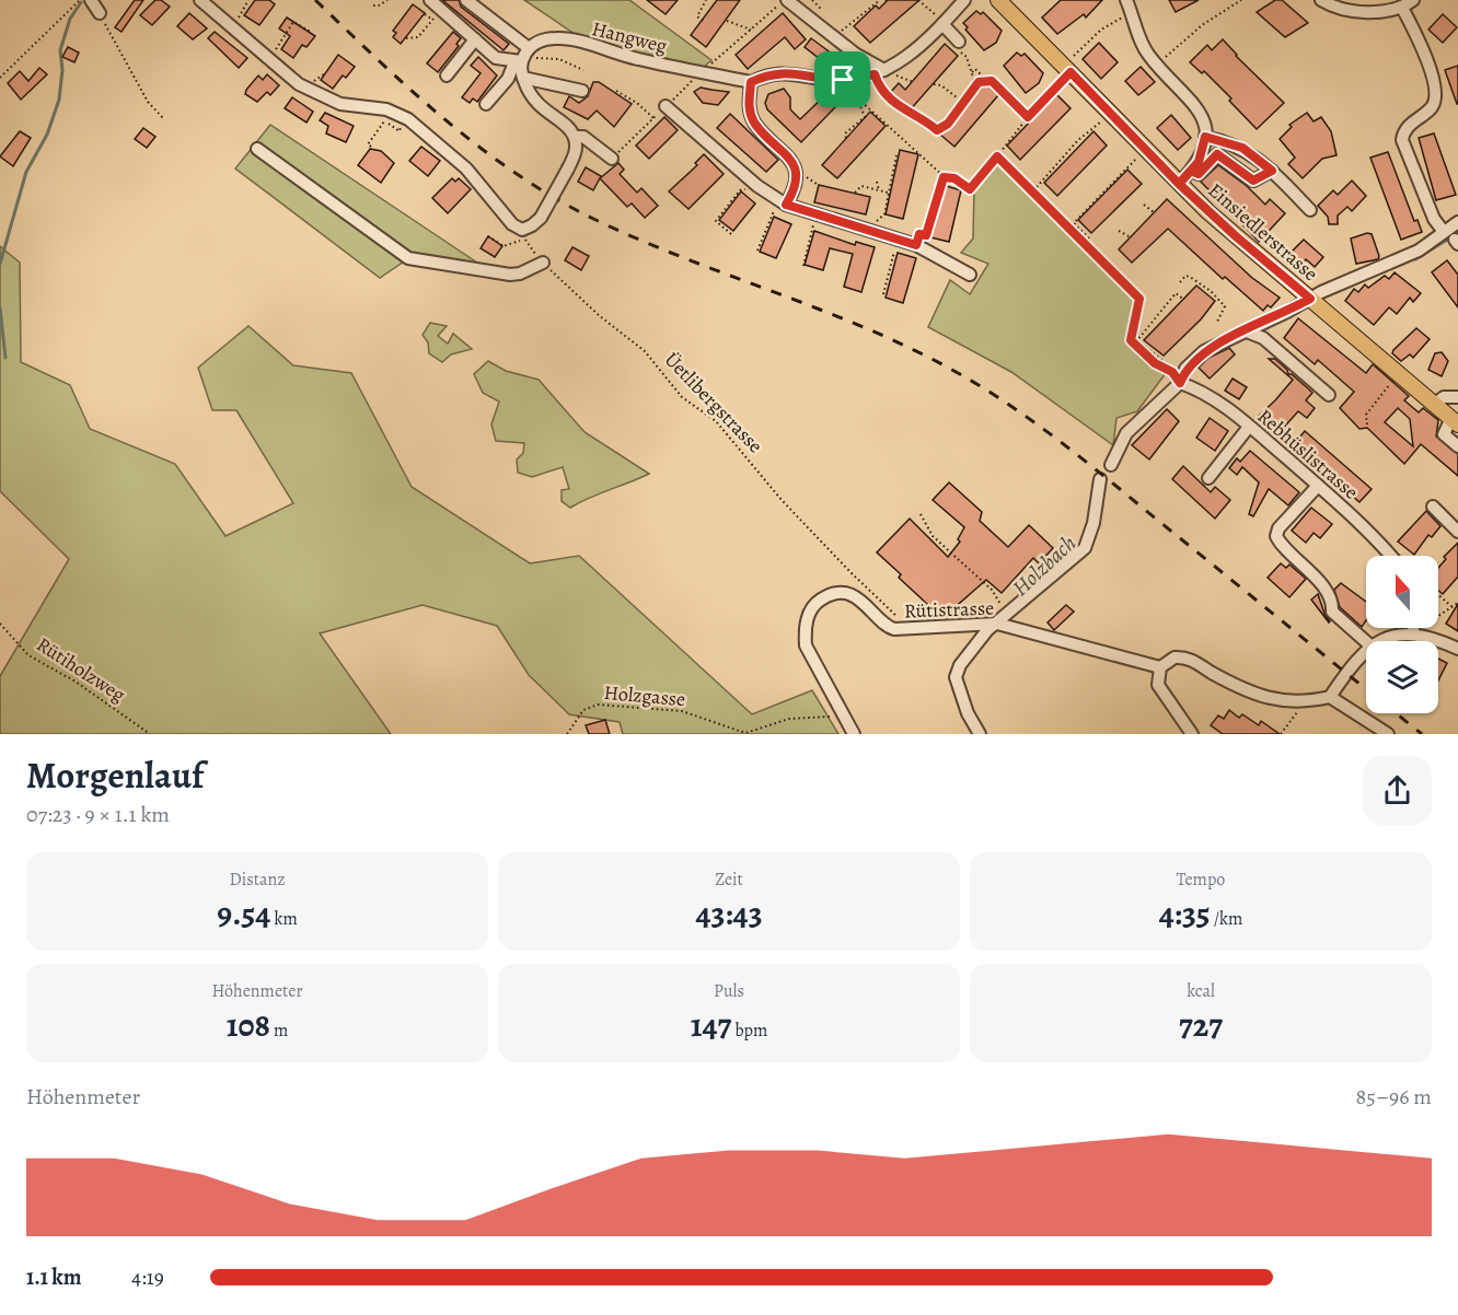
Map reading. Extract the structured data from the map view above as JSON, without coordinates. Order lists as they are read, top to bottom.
{
  "streets": {
    "main road": ["Einsiedlerstrasse"],
    "street": ["Hangweg", "Rebhüslistrasse", "Rütistrasse"],
    "path": ["Üetlibergstrasse", "Rütiholzweg", "Holzgasse"]
  },
  "crossings": [
    ["Üetlibergstrasse", "Rütistrasse"],
    ["Rütistrasse", "Holzgasse"]
  ],
  "water": ["Holzbach"],
  "north": "top",
  "page": {
    "heading": ["Morgenlauf", "07:23 · 9 × 1.1 km"],
    "stats": [
      ["Distanz", "9.54 km"],
      ["Zeit", "43:43"],
      ["Tempo", "4:35 /km"],
      ["Höhenmeter", "108 m"],
      ["Puls", "147 bpm"],
      ["kcal", "727"]
    ],
    "chart": ["Höhenmeter", "85–96 m"],
    "list": [
      {
        "name": "1.1 km",
        "note": "4:19"
      }
    ]
  }
}
